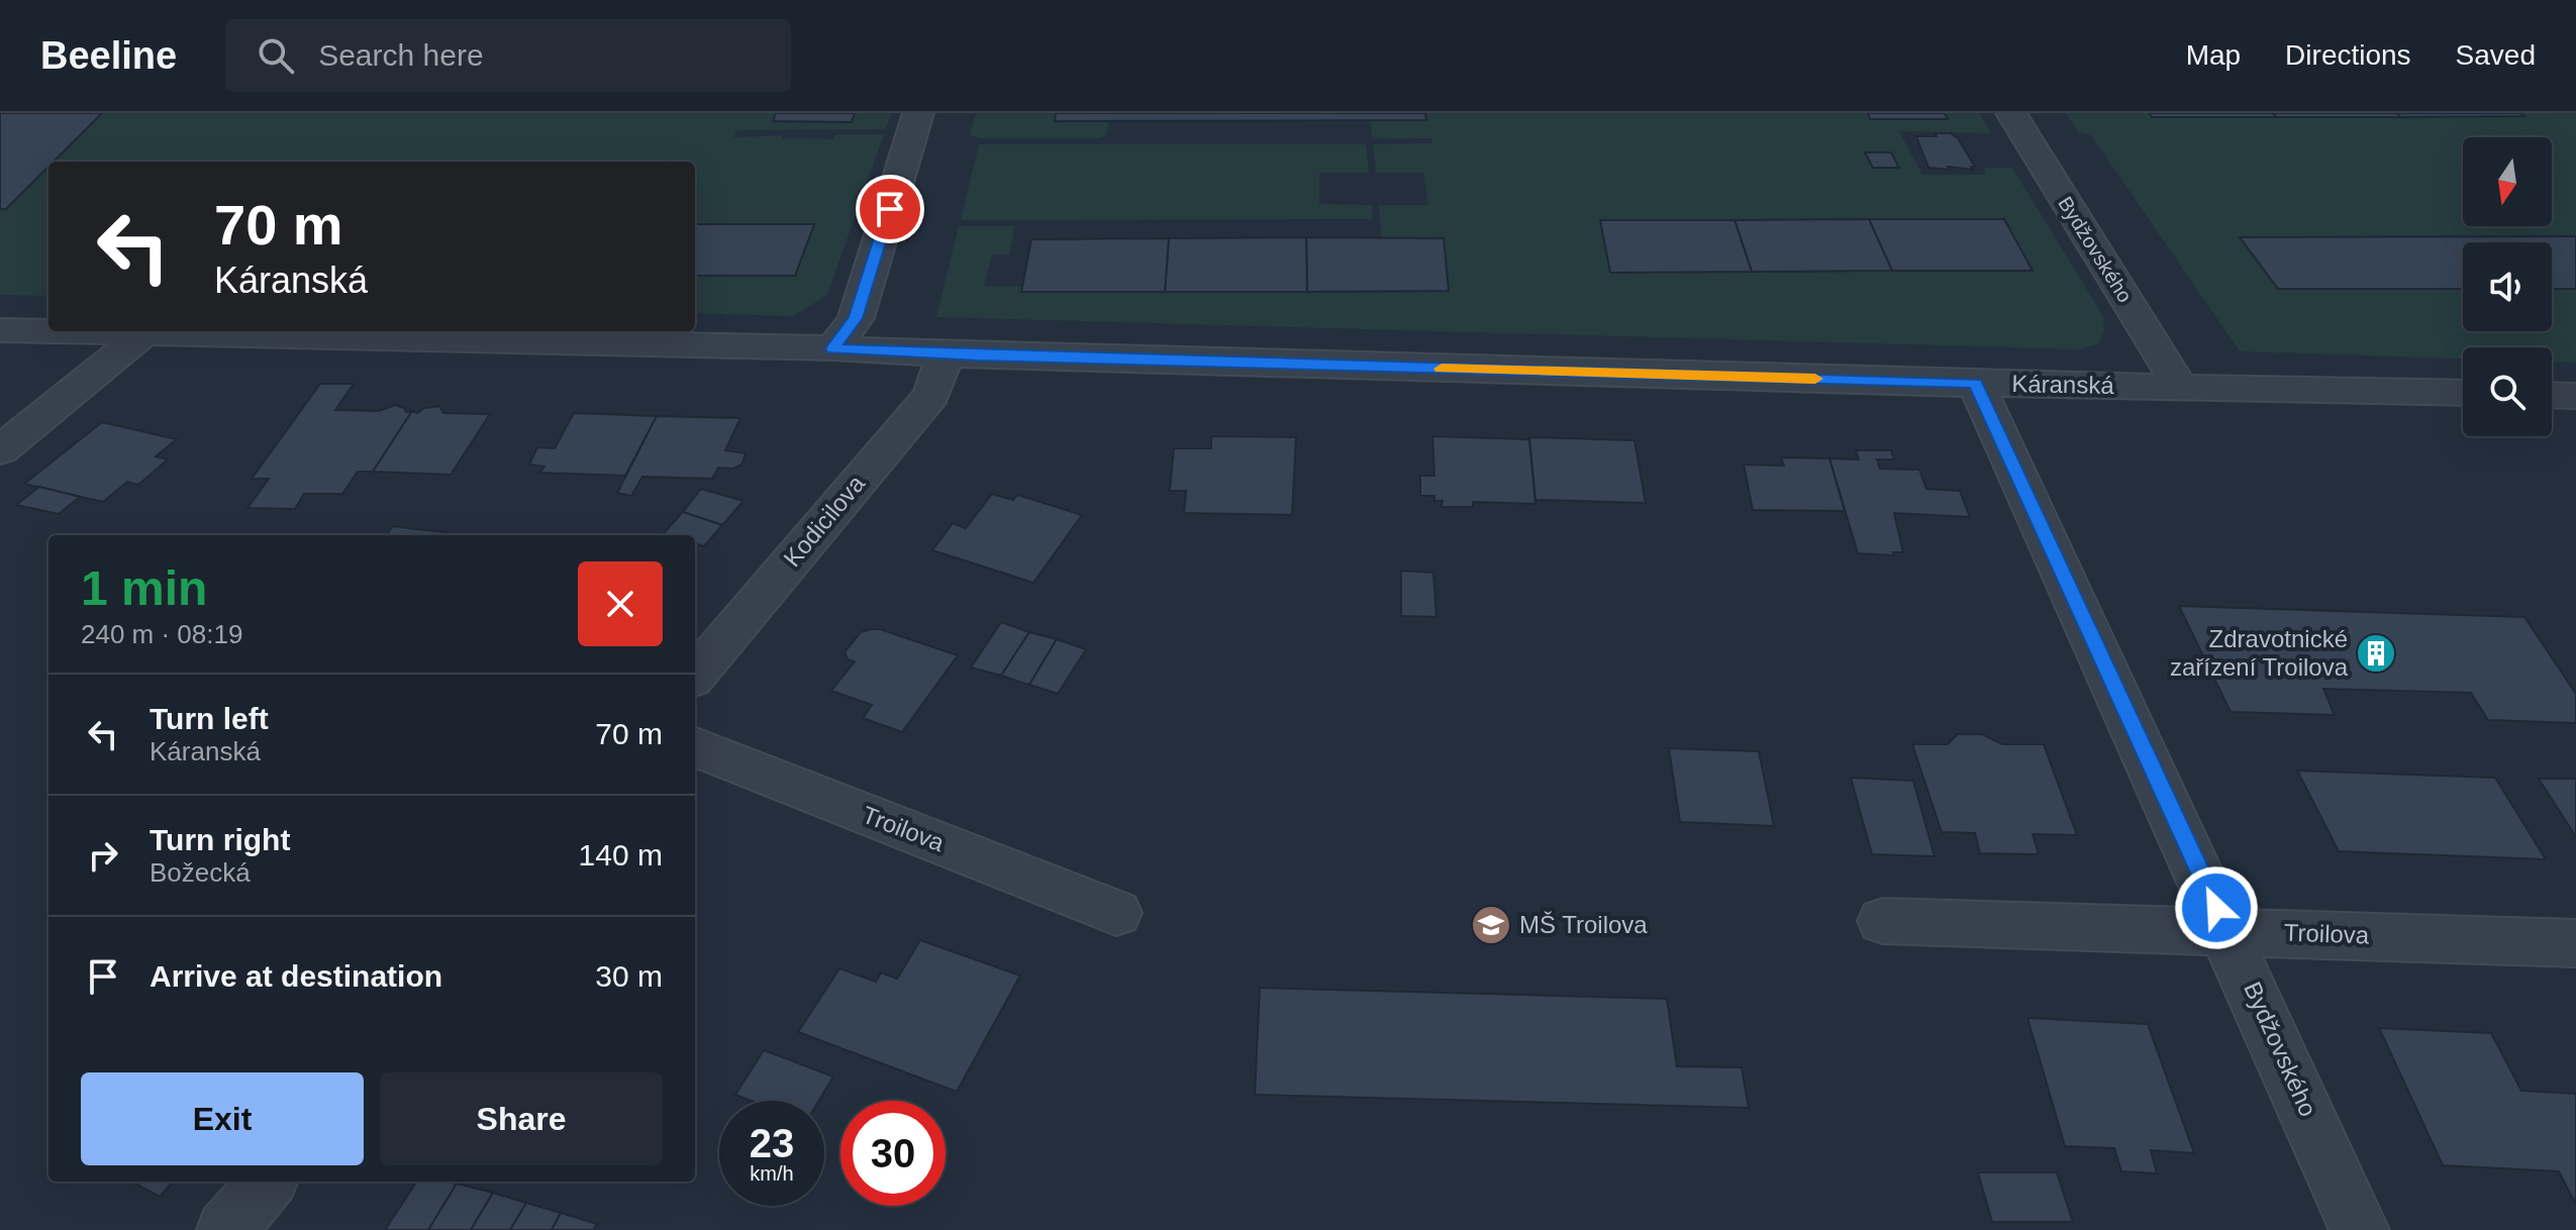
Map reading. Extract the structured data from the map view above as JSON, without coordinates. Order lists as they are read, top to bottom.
{
  "streets": {
    "street": [
      "Bydžovského",
      "Káranská",
      "Kodicilova",
      "Troilova"
    ]
  },
  "crossings": [
    ["Bydžovského", "Káranská"],
    ["Bydžovského", "Troilova"],
    ["Káranská", "Kodicilova"]
  ],
  "places": {
    "building": ["Zdravotnické zařízení Troilova"],
    "school or university": ["MŠ Troilova"]
  },
  "north": "bottom",
  "page": {
    "header": "Beeline",
    "search": "Search here",
    "nav": ["Map", "Directions", "Saved"],
    "turn": ["70 m", "Káranská"],
    "heading": ["1 min", "240 m · 08:19"],
    "list": [
      {
        "name": "Turn left",
        "note": "Káranská",
        "value": "70 m"
      },
      {
        "name": "Turn right",
        "note": "Božecká",
        "value": "140 m"
      },
      {
        "name": "Arrive at destination",
        "value": "30 m"
      }
    ],
    "buttons": ["Exit", "Share"],
    "speed": "23 km/h",
    "limit": "30"
  }
}
